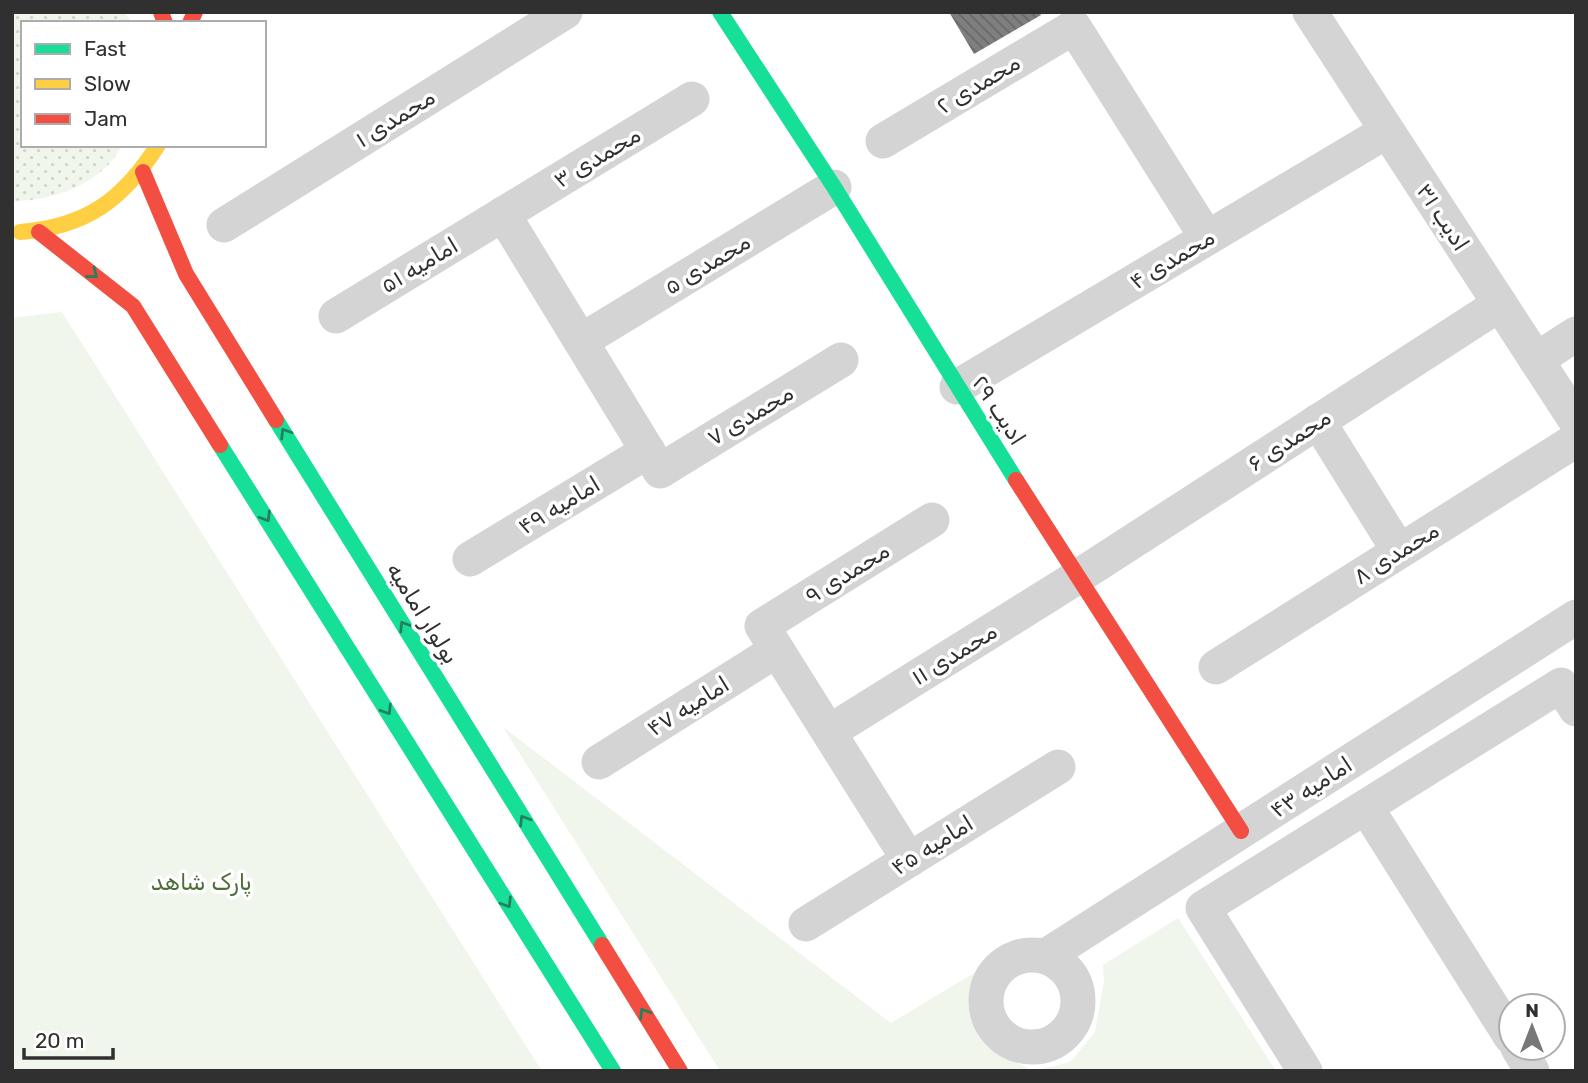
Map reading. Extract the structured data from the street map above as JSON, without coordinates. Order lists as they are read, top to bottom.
{
  "streets": {
    "main road": ["ادیب ۲۹", "بولوار امامیه"],
    "street": [
      "محمدی ۲",
      "محمدی ۱",
      "محمدی ۳",
      "ادیب ۳۱",
      "محمدی ۴",
      "محمدی ۵",
      "امامیه ۵۱",
      "محمدی ۷",
      "محمدی ۶",
      "امامیه ۴۹",
      "محمدی ۸",
      "محمدی ۹",
      "محمدی ۱۱",
      "امامیه ۴۷",
      "امامیه ۴۳",
      "امامیه ۴۵"
    ]
  },
  "crossings": [
    ["محمدی ۲", "محمدی ۴"],
    ["محمدی ۳", "امامیه ۵۱"],
    ["ادیب ۳۱", "محمدی ۴"],
    ["ادیب ۳۱", "محمدی ۶"],
    ["محمدی ۴", "ادیب ۲۹"],
    ["محمدی ۵", "ادیب ۲۹"],
    ["ادیب ۲۹", "محمدی ۶"],
    ["ادیب ۲۹", "محمدی ۱۱"],
    ["ادیب ۲۹", "امامیه ۴۳"],
    ["محمدی ۷", "امامیه ۴۹"],
    ["محمدی ۶", "محمدی ۱۱"],
    ["محمدی ۹", "امامیه ۴۷"]
  ],
  "parks": ["پارک شاهد"],
  "legend": ["Fast", "Slow", "Jam"],
  "scale_bar": "20 m",
  "north": "top"
}
